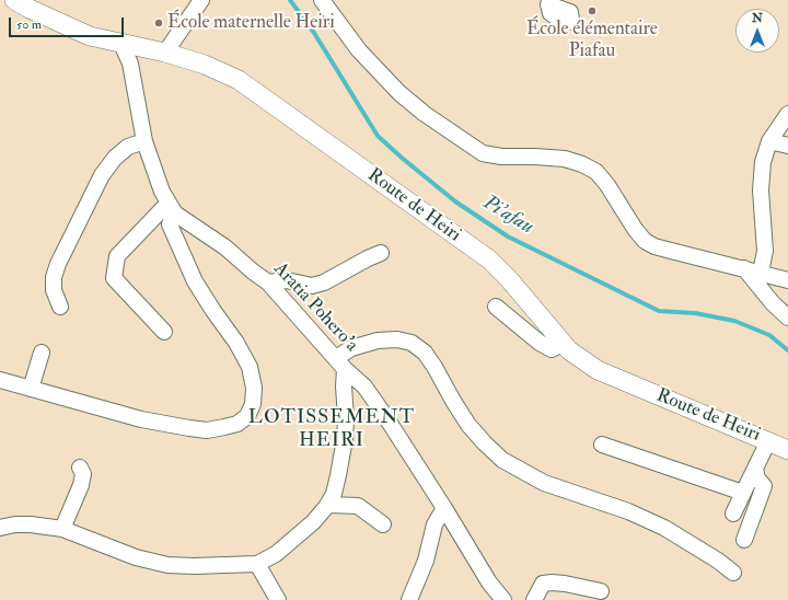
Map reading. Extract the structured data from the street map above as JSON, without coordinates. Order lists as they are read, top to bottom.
{
  "streets": {
    "main road": ["Route de Heiri"],
    "street": ["Aratia Pohero'a"]
  },
  "districts": ["LOTISSEMENT HEIRI"],
  "water": ["Pi'afau"],
  "places": ["École élémentaire Piafau", "École maternelle Heiri"],
  "scale_bar": "50 m",
  "north": "top"
}
